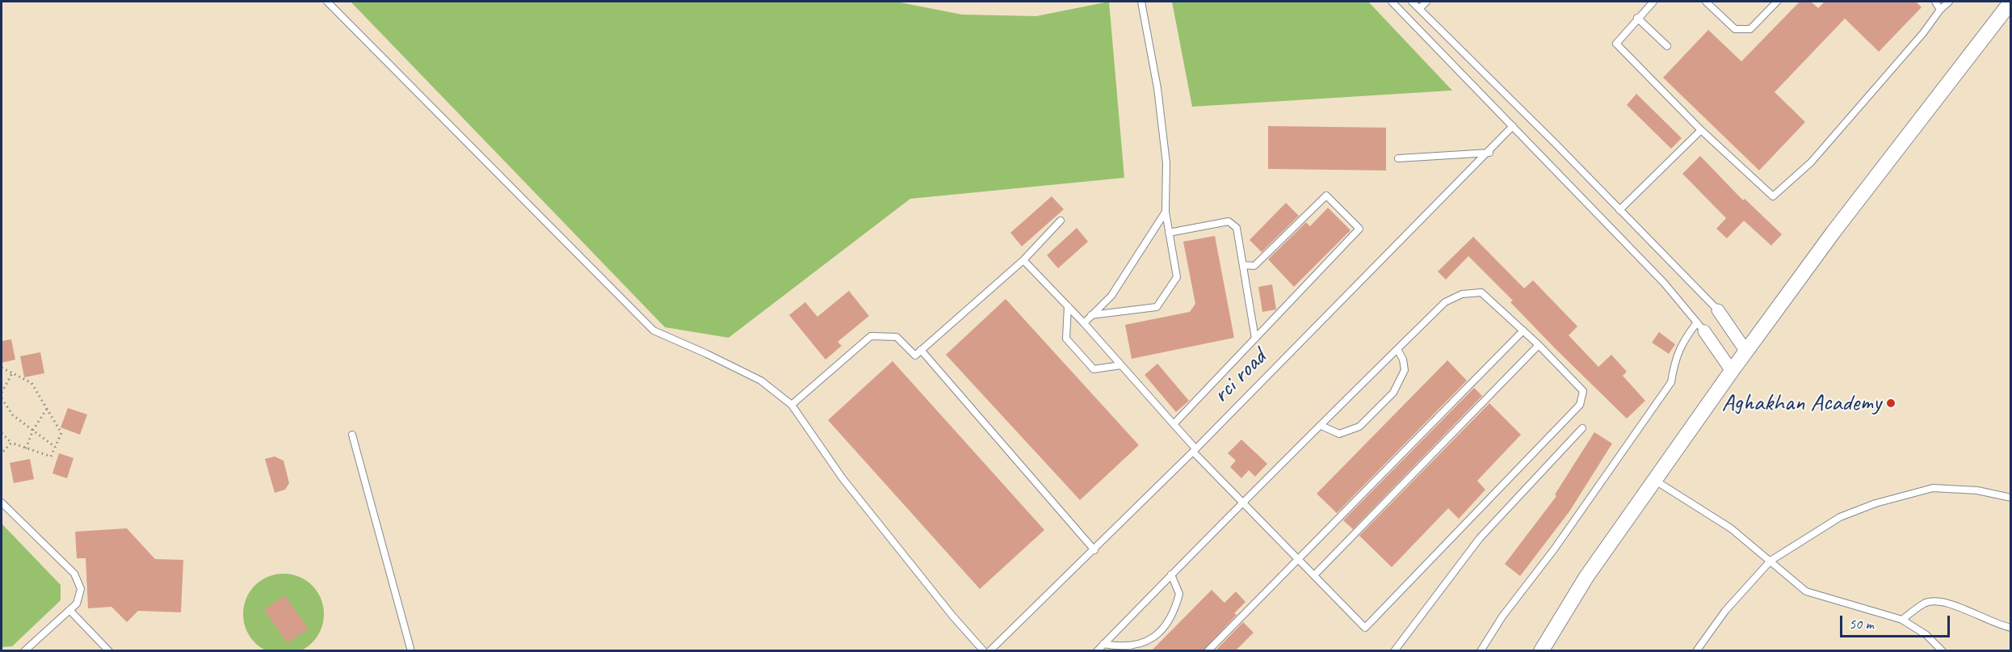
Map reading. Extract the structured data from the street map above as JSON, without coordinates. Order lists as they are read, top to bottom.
{
  "streets": {
    "lane": ["rci road"]
  },
  "places": ["Aghakhan Academy"],
  "scale_bar": "50 m"
}
